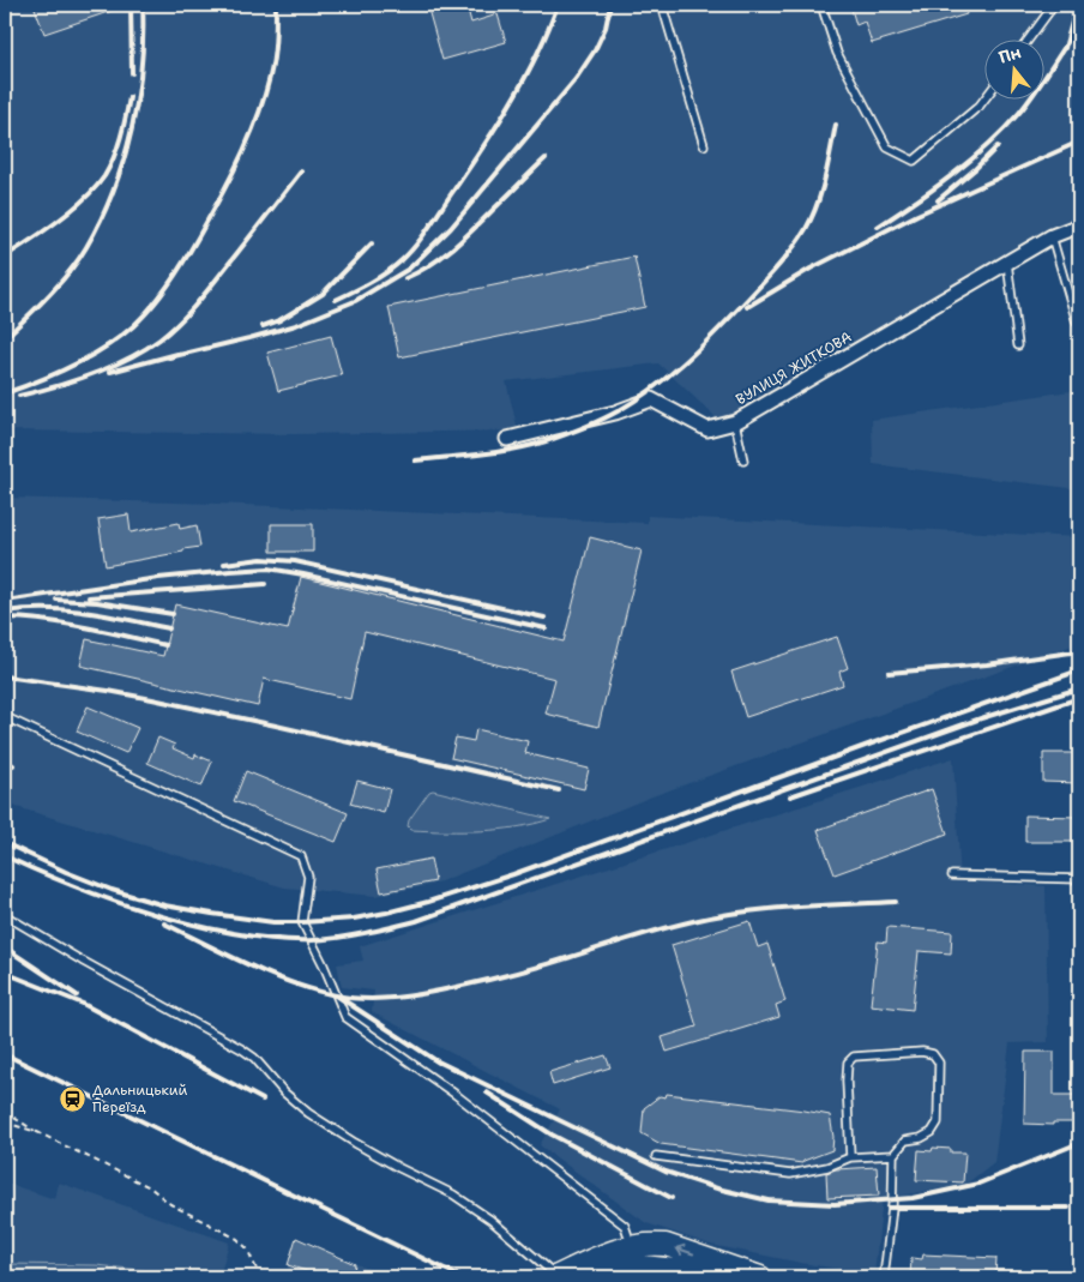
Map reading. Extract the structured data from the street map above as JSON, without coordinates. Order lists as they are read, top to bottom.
{
  "streets": {
    "street": ["ВУЛИЦЯ ЖИТКОВА"]
  },
  "places": {
    "station": ["Дальницький Переїзд"]
  },
  "north": "top"
}
